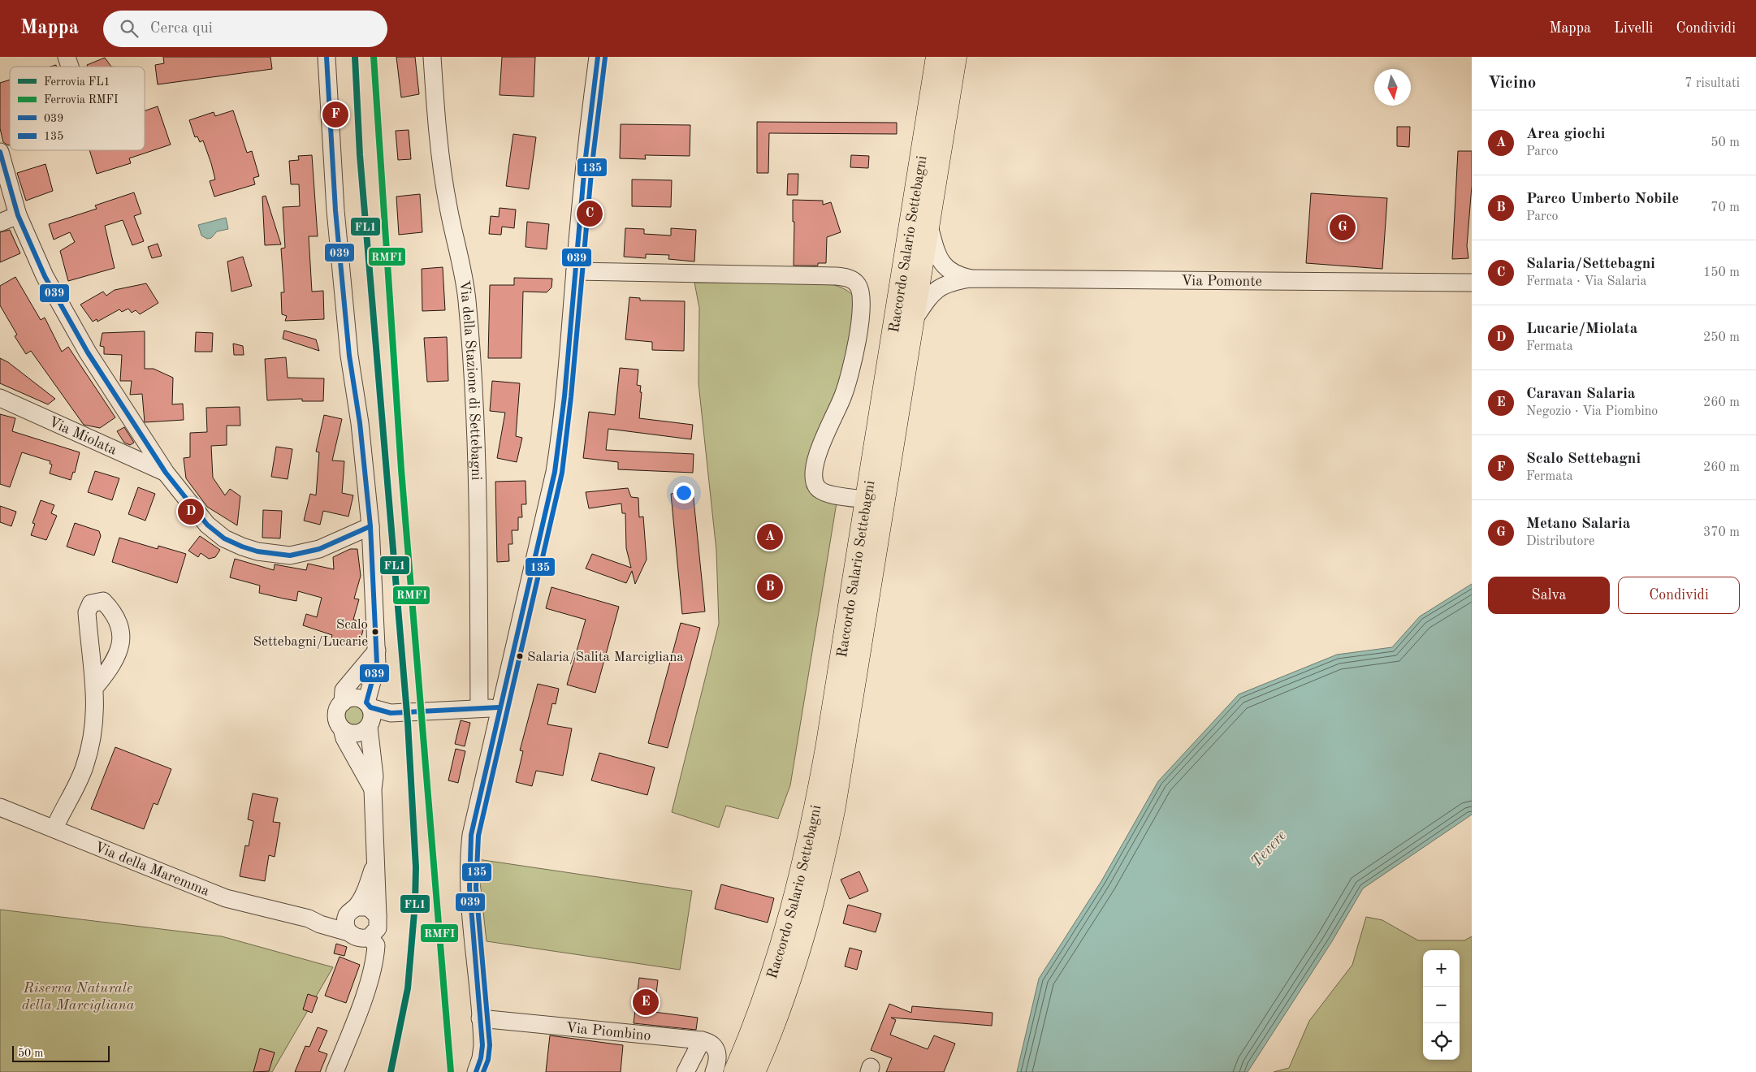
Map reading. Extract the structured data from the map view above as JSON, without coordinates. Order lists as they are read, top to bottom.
{
  "streets": {
    "main road": ["Raccordo Salario Settebagni"],
    "street": [
      "Via Pomonte",
      "Via della Stazione di Settebagni",
      "Via Miolata",
      "Via della Maremma",
      "Via Piombino"
    ]
  },
  "crossings": [
    ["Raccordo Salario Settebagni", "Via Pomonte"]
  ],
  "water": ["Tevere"],
  "parks": ["Riserva Naturale della Marcigliana"],
  "places": ["Scalo Settebagni/Lucarie", "Salaria/Salita Marcigliana"],
  "lines": [
    "rail line FL1",
    "rail line RMFI",
    "transit line 039",
    "transit line 135"
  ],
  "legend": [
    "Ferrovia FL1",
    "Ferrovia RMFI",
    "039",
    "135"
  ],
  "scale_bar": "50 m",
  "north": "bottom",
  "page": {
    "header": "Mappa",
    "search": "Cerca qui",
    "nav": ["Mappa", "Livelli", "Condividi"],
    "heading": ["Vicino", "7 risultati"],
    "pins": [
      "F",
      "C",
      "G",
      "D",
      "A",
      "B",
      "E"
    ],
    "list": [
      {
        "mark": "A",
        "name": "Area giochi",
        "note": "Parco",
        "value": "50 m"
      },
      {
        "mark": "B",
        "name": "Parco Umberto Nobile",
        "note": "Parco",
        "value": "70 m"
      },
      {
        "mark": "C",
        "name": "Salaria/Settebagni",
        "note": "Fermata · Via Salaria",
        "value": "150 m"
      },
      {
        "mark": "D",
        "name": "Lucarie/Miolata",
        "note": "Fermata",
        "value": "250 m"
      },
      {
        "mark": "E",
        "name": "Caravan Salaria",
        "note": "Negozio · Via Piombino",
        "value": "260 m"
      },
      {
        "mark": "F",
        "name": "Scalo Settebagni",
        "note": "Fermata",
        "value": "260 m"
      },
      {
        "mark": "G",
        "name": "Metano Salaria",
        "note": "Distributore",
        "value": "370 m"
      }
    ],
    "buttons": ["Salva", "Condividi"],
    "map_buttons": ["+", "−"],
    "scale": "50 m"
  }
}
